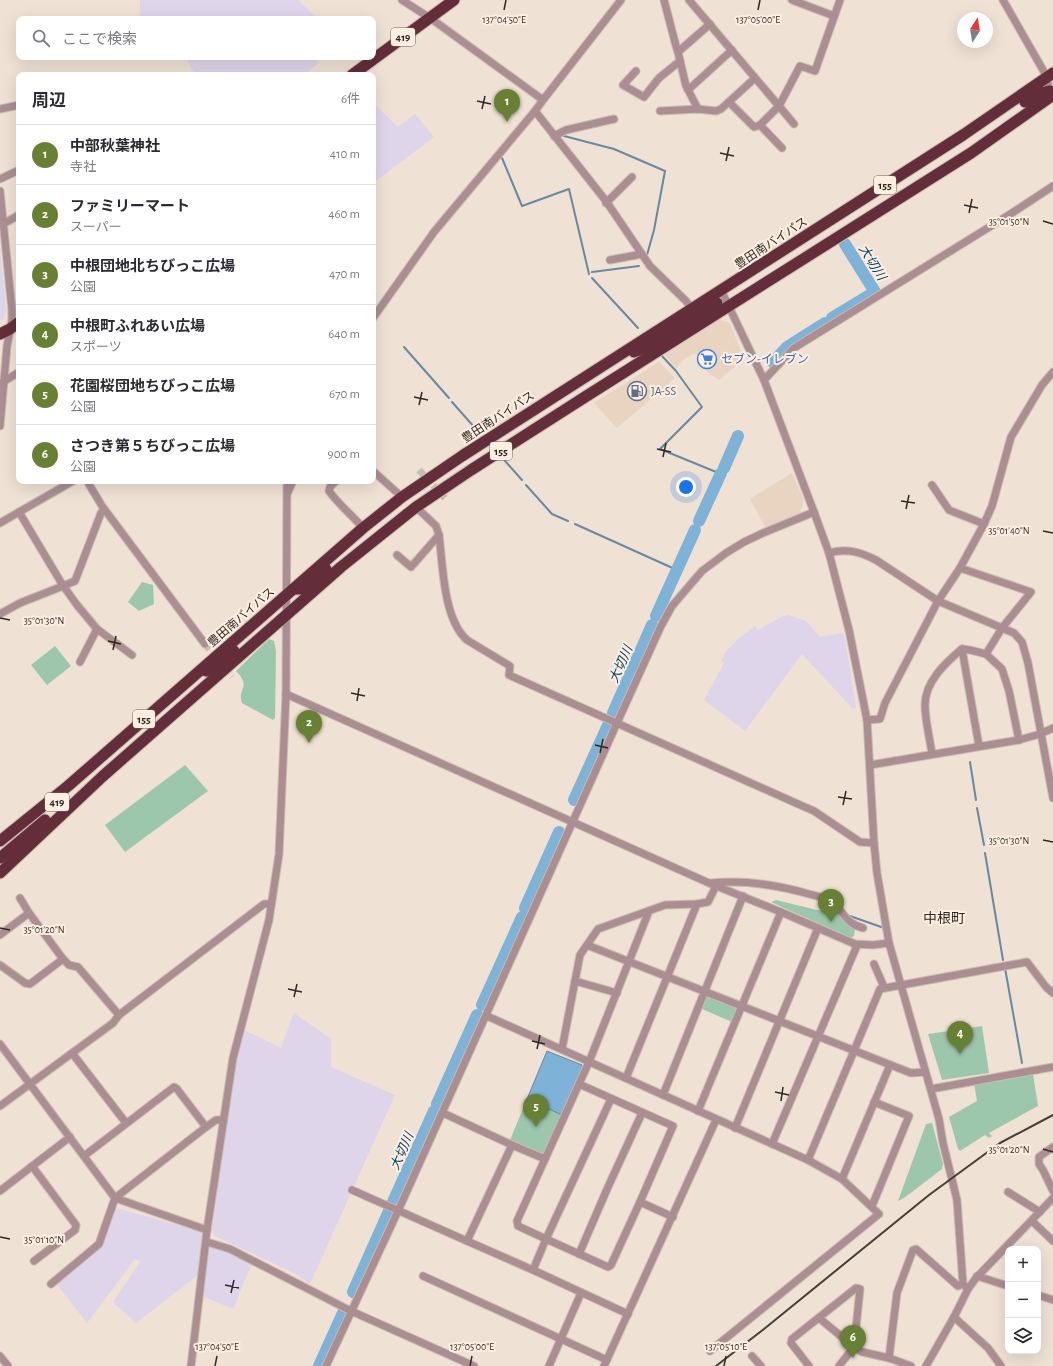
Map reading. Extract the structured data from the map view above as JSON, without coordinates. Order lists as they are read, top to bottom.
{
  "streets": {
    "highway": ["419", "155", "豊田南バイパス"]
  },
  "crossings": [
    ["419", "155"],
    ["419", "豊田南バイパス"],
    ["155", "豊田南バイパス"]
  ],
  "districts": ["中根町"],
  "water": ["大切川"],
  "places": {
    "supermarket": ["セブン-イレブン"],
    "fuel station": ["JA-SS"]
  },
  "north": "top",
  "page": {
    "search": "ここで検索",
    "heading": ["周辺", "6件"],
    "pins": [
      "1",
      "2",
      "3",
      "4",
      "5",
      "6"
    ],
    "list": [
      {
        "mark": "1",
        "name": "中部秋葉神社",
        "note": "寺社",
        "value": "410 m"
      },
      {
        "mark": "2",
        "name": "ファミリーマート",
        "note": "スーパー",
        "value": "460 m"
      },
      {
        "mark": "3",
        "name": "中根団地北ちびっこ広場",
        "note": "公園",
        "value": "470 m"
      },
      {
        "mark": "4",
        "name": "中根町ふれあい広場",
        "note": "スポーツ",
        "value": "640 m"
      },
      {
        "mark": "5",
        "name": "花園桜団地ちびっこ広場",
        "note": "公園",
        "value": "670 m"
      },
      {
        "mark": "6",
        "name": "さつき第５ちびっこ広場",
        "note": "公園",
        "value": "900 m"
      }
    ],
    "map_buttons": ["+", "−"]
  },
  "coordinates": [
    "137°04'50\"E",
    "137°05'00\"E",
    "35°01'50\"N",
    "35°01'40\"N",
    "35°01'30\"N",
    "35°01'20\"N",
    "35°01'10\"N",
    "137°05'10\"E"
  ]
}
